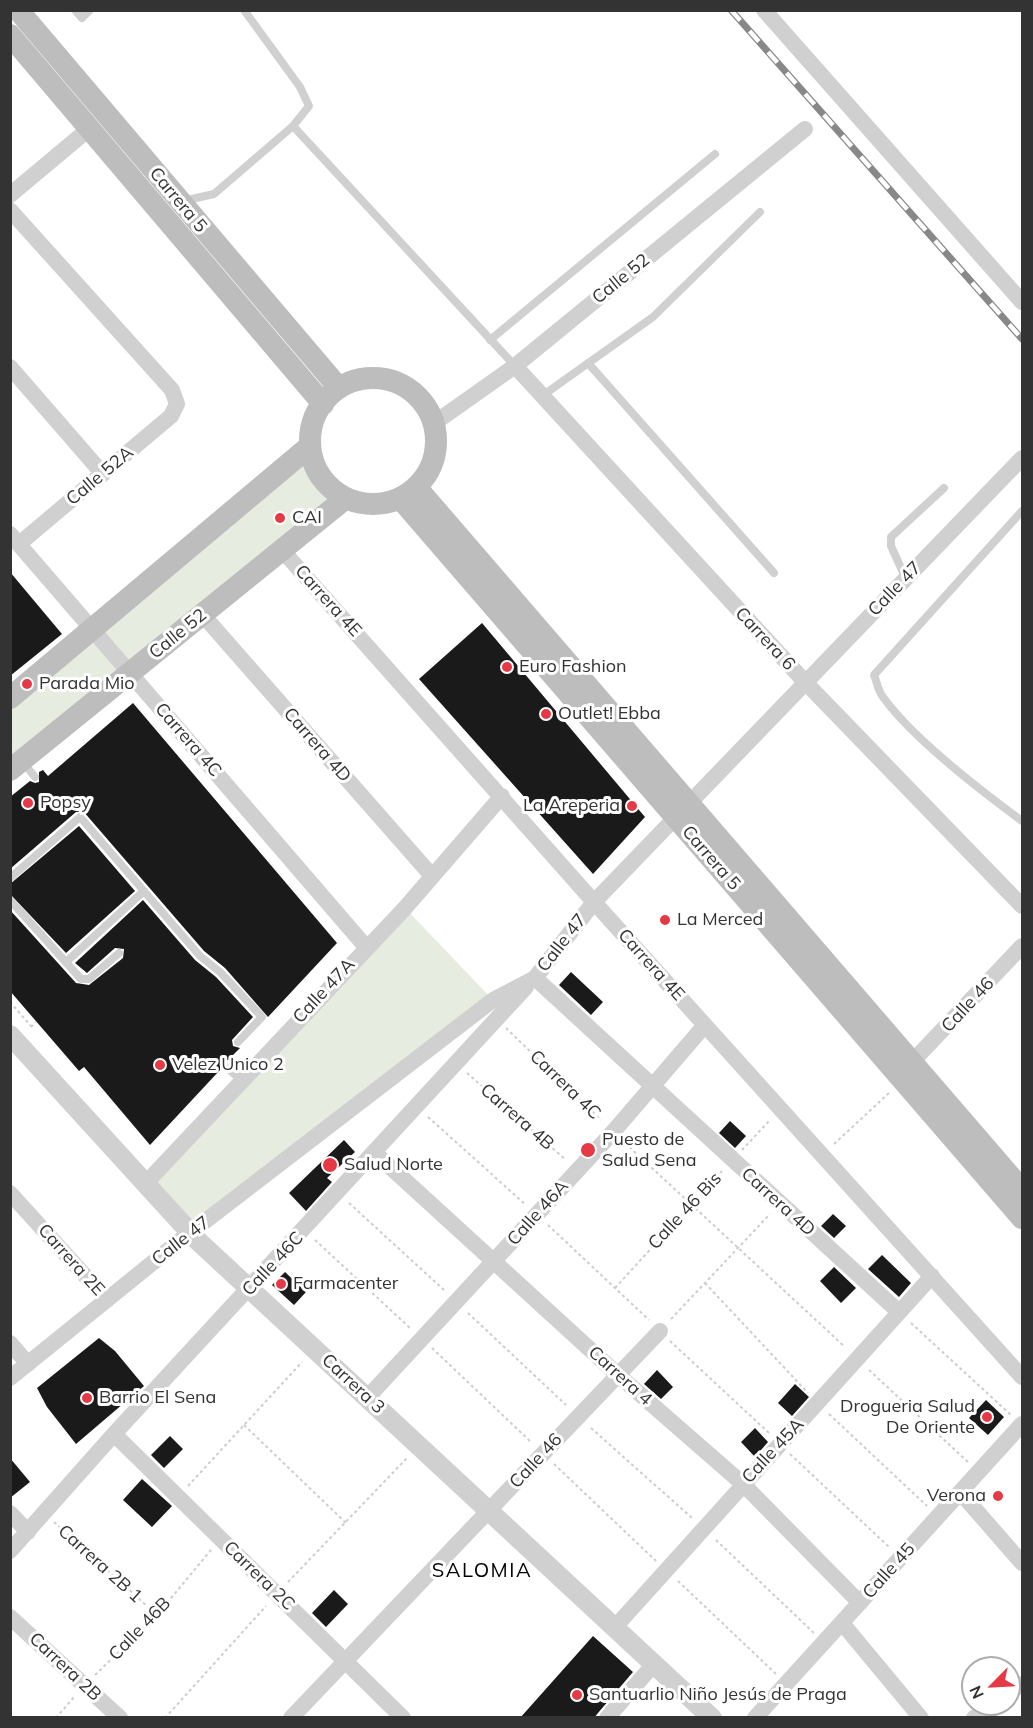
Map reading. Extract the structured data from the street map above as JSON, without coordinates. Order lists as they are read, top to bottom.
{
  "streets": {
    "main road": ["Carrera 5", "Calle 52"],
    "street": [
      "Calle 52A",
      "Calle 47",
      "Carrera 4E",
      "Carrera 6",
      "Carrera 4C",
      "Carrera 4D",
      "Calle 47A",
      "Calle 46",
      "Calle 46A",
      "Carrera 2E",
      "Calle 46C",
      "Carrera 4",
      "Carrera 3",
      "Calle 45A",
      "Carrera 2B 1",
      "Calle 45",
      "Carrera 2C",
      "Carrera 2B"
    ],
    "path": ["Carrera 4B", "Calle 46 Bis", "Calle 46B"]
  },
  "crossings": [
    ["Carrera 5", "Calle 52"],
    ["Carrera 5", "Calle 47"],
    ["Carrera 5", "Calle 46"],
    ["Calle 52", "Carrera 4E"],
    ["Calle 52", "Carrera 6"],
    ["Calle 52", "Carrera 4C"],
    ["Calle 52", "Carrera 4D"],
    ["Calle 52A", "Carrera 4C"],
    ["Calle 47", "Carrera 4E"],
    ["Calle 47", "Carrera 6"],
    ["Calle 47", "Carrera 4D"],
    ["Calle 47", "Carrera 2E"],
    ["Calle 47", "Calle 46C"],
    ["Calle 47", "Carrera 3"],
    ["Carrera 4E", "Calle 47A"],
    ["Carrera 4E", "Calle 46 Bis"],
    ["Carrera 4E", "Calle 46A"],
    ["Carrera 4E", "Calle 45A"],
    ["Carrera 4C", "Calle 47A"],
    ["Carrera 4C", "Calle 46 Bis"],
    ["Carrera 4C", "Calle 46A"],
    ["Carrera 4C", "Calle 46C"],
    ["Carrera 4D", "Calle 47A"],
    ["Carrera 4D", "Calle 46 Bis"],
    ["Carrera 4D", "Calle 46A"],
    ["Carrera 4D", "Calle 46C"],
    ["Carrera 4D", "Calle 45A"],
    ["Calle 47A", "Carrera 3"],
    ["Calle 46", "Carrera 4"],
    ["Calle 46", "Carrera 3"],
    ["Calle 46", "Carrera 2C"],
    ["Carrera 4B", "Calle 46A"],
    ["Carrera 4B", "Calle 46C"],
    ["Calle 46A", "Carrera 4"],
    ["Calle 46A", "Carrera 3"],
    ["Calle 46C", "Carrera 4"],
    ["Calle 46C", "Carrera 3"],
    ["Calle 46C", "Carrera 2B 1"],
    ["Calle 46C", "Carrera 2C"],
    ["Carrera 4", "Calle 45A"],
    ["Carrera 4", "Calle 45"],
    ["Carrera 3", "Calle 45A"],
    ["Carrera 2B 1", "Calle 46B"],
    ["Carrera 2C", "Calle 46B"],
    ["Calle 46B", "Carrera 2B"]
  ],
  "districts": ["SALOMIA"],
  "places": [
    "CAI",
    "Euro Fashion",
    "Parada Mio",
    "Outlet! Ebba",
    "Popsy",
    "La Areperia",
    "La Merced",
    "Velez Unico 2",
    "Puesto de Salud Sena",
    "Salud Norte",
    "Farmacenter",
    "Barrio El Sena",
    "Drogueria Salud De Oriente",
    "Verona",
    "Santuarlio Niño Jesús de Praga"
  ],
  "north": "bottom left"
}
